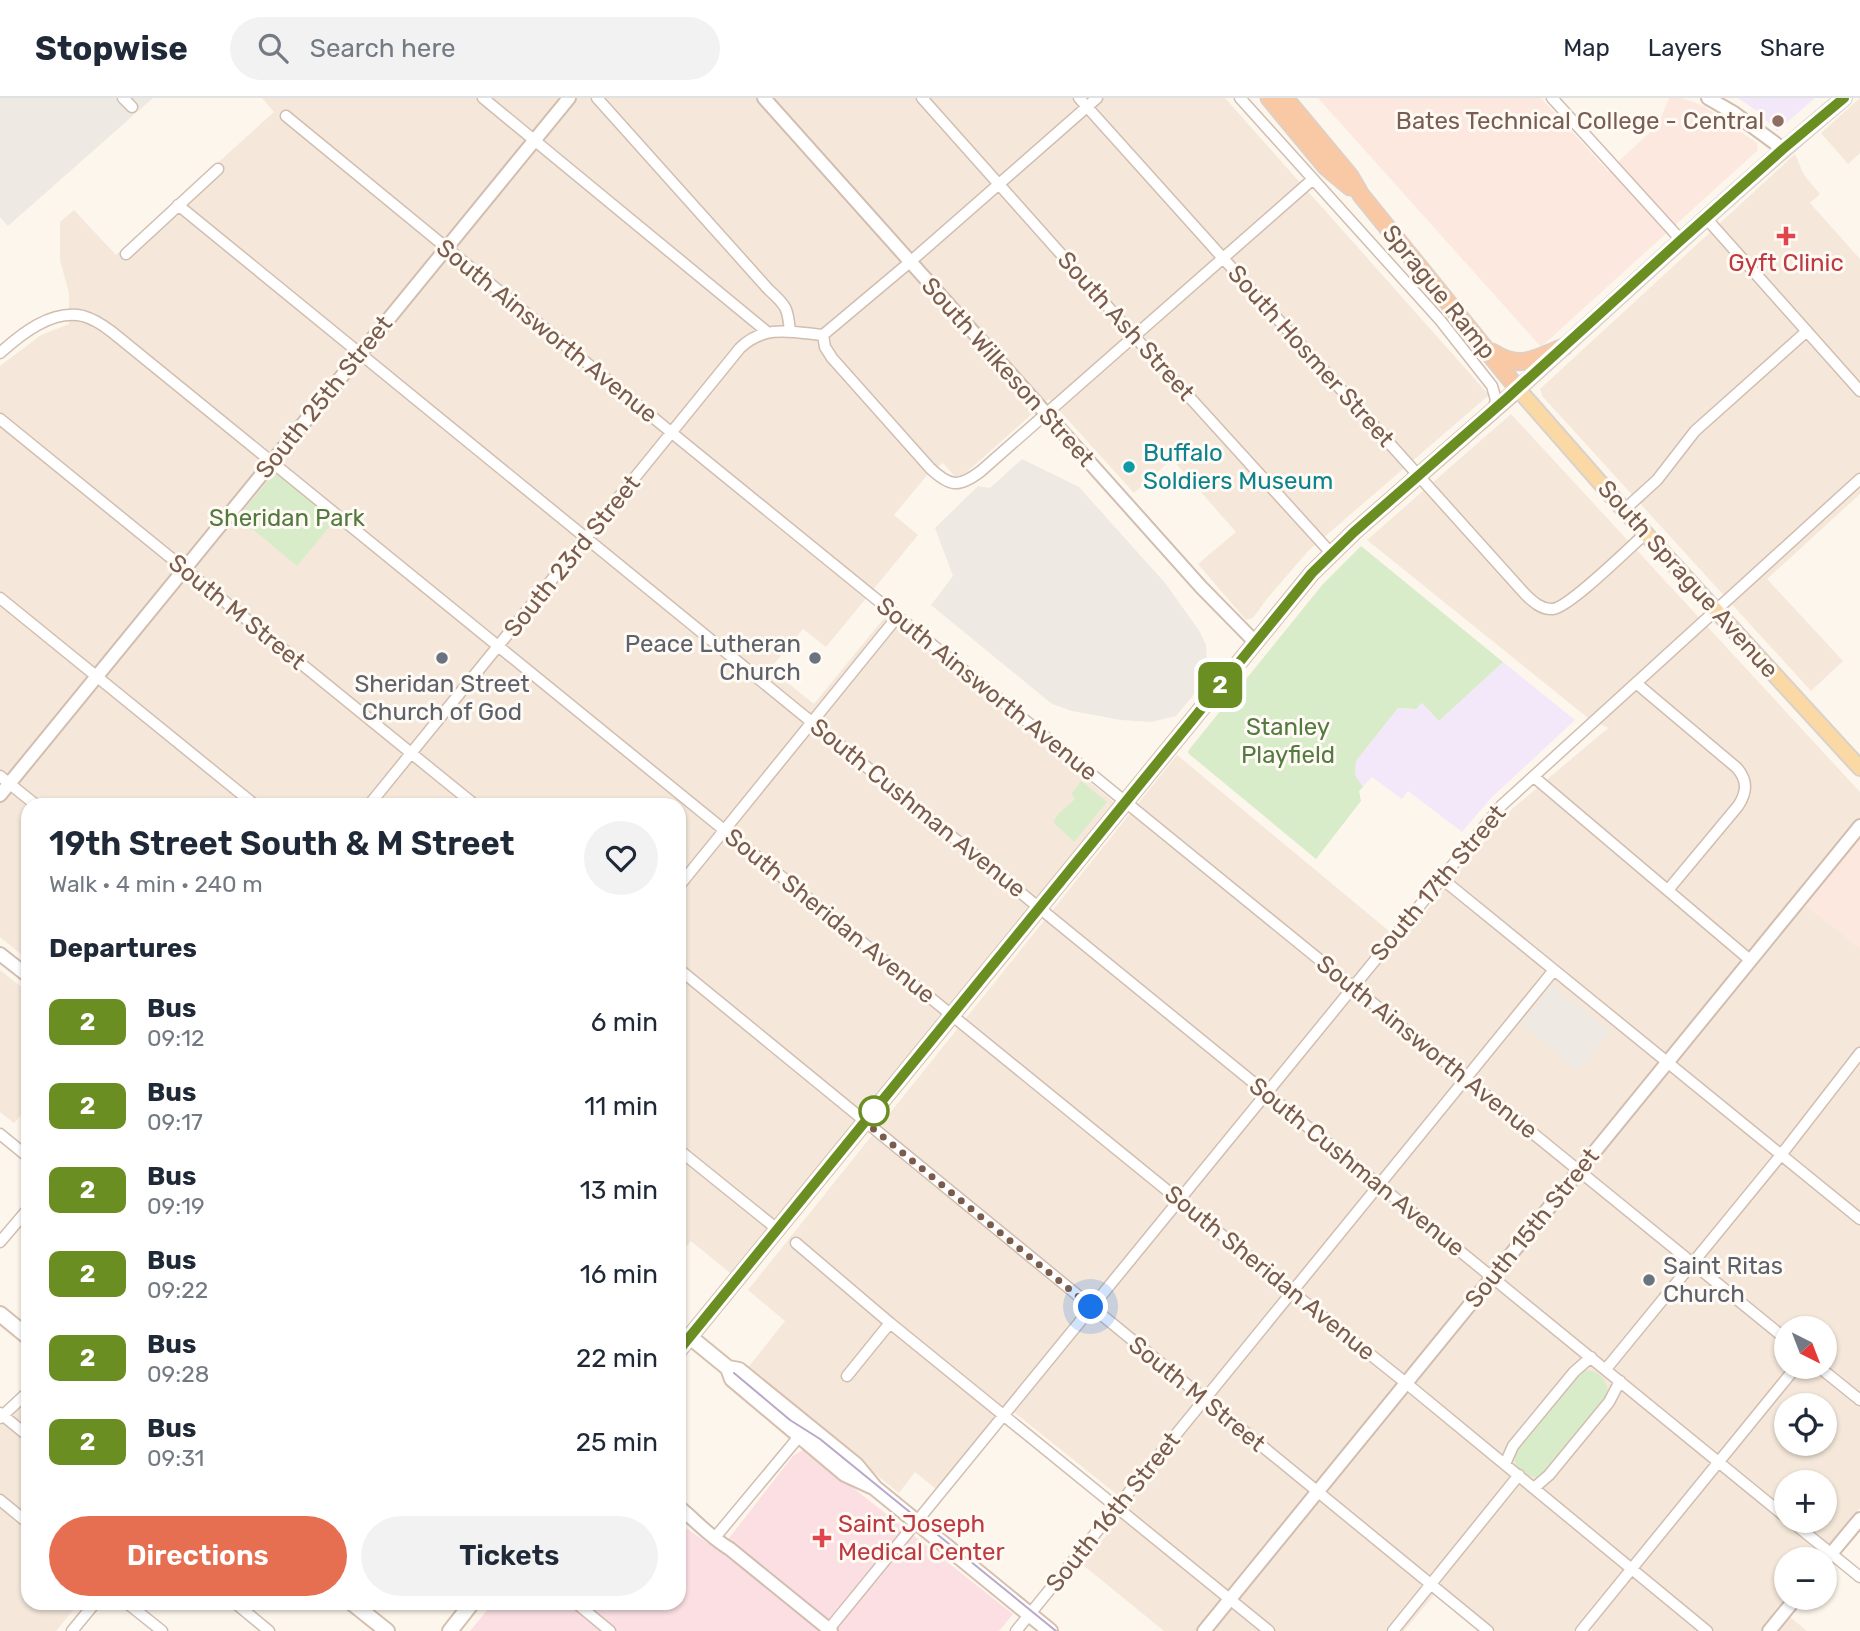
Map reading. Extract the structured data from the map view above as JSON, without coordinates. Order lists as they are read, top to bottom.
{
  "streets": {
    "highway": ["Sprague Ramp"],
    "main road": ["South Sprague Avenue"],
    "street": [
      "South Ash Street",
      "South Ainsworth Avenue",
      "South Hosmer Street",
      "South Wilkeson Street",
      "South 25th Street",
      "South 23rd Street",
      "South M Street",
      "South Cushman Avenue",
      "South 17th Street",
      "South Sheridan Avenue",
      "South 15th Street",
      "South 16th Street"
    ]
  },
  "crossings": [
    ["Sprague Ramp", "South Sprague Avenue"],
    ["South Ainsworth Avenue", "South 25th Street"],
    ["South Ainsworth Avenue", "South 23rd Street"],
    ["South Ainsworth Avenue", "South 17th Street"],
    ["South Ainsworth Avenue", "South 15th Street"],
    ["South Ainsworth Avenue", "South 16th Street"],
    ["South Hosmer Street", "South Sprague Avenue"],
    ["South 25th Street", "South M Street"],
    ["South 25th Street", "South Cushman Avenue"],
    ["South 25th Street", "South Sheridan Avenue"],
    ["South 23rd Street", "South M Street"],
    ["South 23rd Street", "South Cushman Avenue"],
    ["South 23rd Street", "South Sheridan Avenue"],
    ["South Sprague Avenue", "South 17th Street"],
    ["South M Street", "South 17th Street"],
    ["South M Street", "South 15th Street"],
    ["South M Street", "South 16th Street"],
    ["South Cushman Avenue", "South 17th Street"],
    ["South Cushman Avenue", "South 15th Street"],
    ["South Cushman Avenue", "South 16th Street"],
    ["South 17th Street", "South Sheridan Avenue"],
    ["South Sheridan Avenue", "South 15th Street"],
    ["South Sheridan Avenue", "South 16th Street"]
  ],
  "parks": ["Sheridan Park", "Stanley Playfield"],
  "places": {
    "other": [
      "Bates Technical College - Central",
      "Buffalo Soldiers Museum",
      "Sheridan Street Church of God",
      "Peace Lutheran Church",
      "Saint Ritas Church"
    ],
    "health": ["Gyft Clinic", "Saint Joseph Medical Center"]
  },
  "lines": ["bus line 2"],
  "north": "bottom right",
  "page": {
    "header": "Stopwise",
    "search": "Search here",
    "nav": ["Map", "Layers", "Share"],
    "on_map": "2",
    "heading": [
      ["19th Street South & M Street", "Walk · 4 min · 240 m"],
      "Departures"
    ],
    "list": [
      {
        "mark": "2",
        "name": "Bus",
        "note": "09:12",
        "value": "6 min"
      },
      {
        "mark": "2",
        "name": "Bus",
        "note": "09:17",
        "value": "11 min"
      },
      {
        "mark": "2",
        "name": "Bus",
        "note": "09:19",
        "value": "13 min"
      },
      {
        "mark": "2",
        "name": "Bus",
        "note": "09:22",
        "value": "16 min"
      },
      {
        "mark": "2",
        "name": "Bus",
        "note": "09:28",
        "value": "22 min"
      },
      {
        "mark": "2",
        "name": "Bus",
        "note": "09:31",
        "value": "25 min"
      }
    ],
    "map_buttons": ["+", "−"],
    "buttons": ["Directions", "Tickets"]
  }
}
